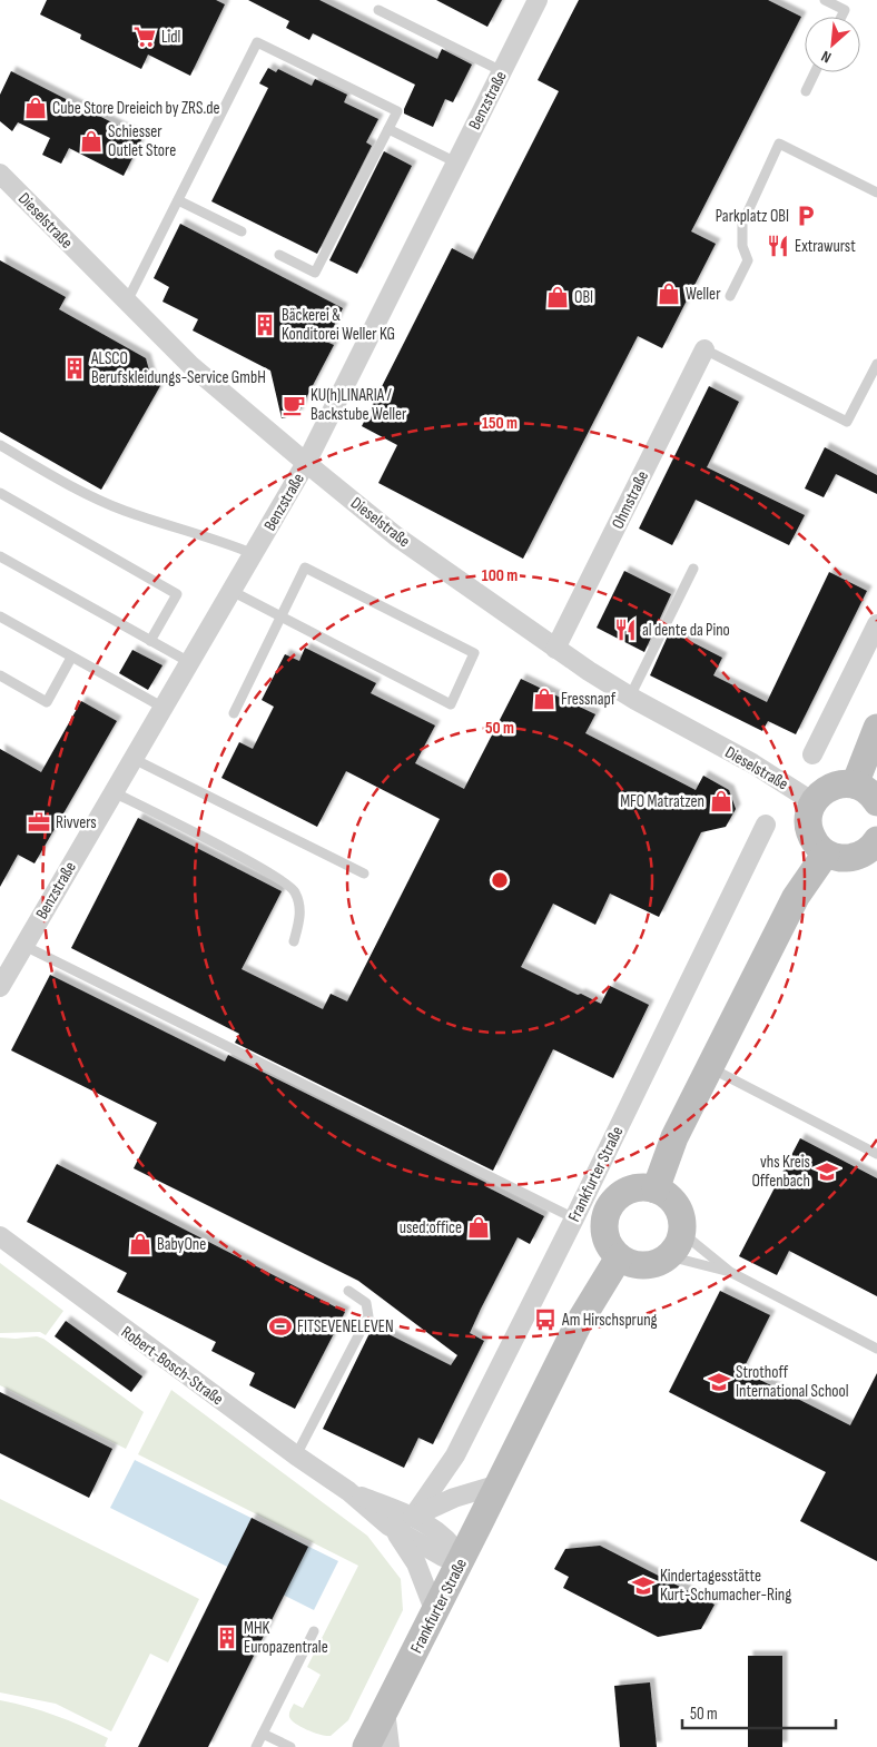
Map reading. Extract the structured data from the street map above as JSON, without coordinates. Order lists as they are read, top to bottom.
{
  "streets": {
    "street": [
      "Benzstraße",
      "Dieselstraße",
      "Ohmstraße",
      "Frankfurter Straße",
      "Robert-Bosch-Straße"
    ]
  },
  "crossings": [
    ["Benzstraße", "Dieselstraße"],
    ["Dieselstraße", "Ohmstraße"],
    ["Frankfurter Straße", "Robert-Bosch-Straße"]
  ],
  "places": {
    "supermarket": ["Lidl"],
    "shop": [
      "Cube Store Dreieich by ZRS.de",
      "Schiesser Outlet Store",
      "Weller",
      "OBI",
      "Fressnapf",
      "MFO Matratzen",
      "used:office",
      "BabyOne"
    ],
    "parking": ["Parkplatz OBI"],
    "restaurant": ["Extrawurst", "al dente da Pino"],
    "building": ["Bäckerei & Konditorei Weller KG", "ALSCO Berufskleidungs-Service GmbH", "MHK Europazentrale"],
    "cafe": ["KU(h)LINARIA / Backstube Weller"],
    "office": ["Rivvers"],
    "school or university": ["vhs Kreis Offenbach", "Strothoff International School", "Kindertagesstätte Kurt-Schumacher-Ring"],
    "bus stop": ["Am Hirschsprung"],
    "sports": ["FITSEVENELEVEN"]
  },
  "scale_bar": "50 m",
  "north": "bottom left",
  "rings": ["150 m", "100 m", "50 m"]
}
